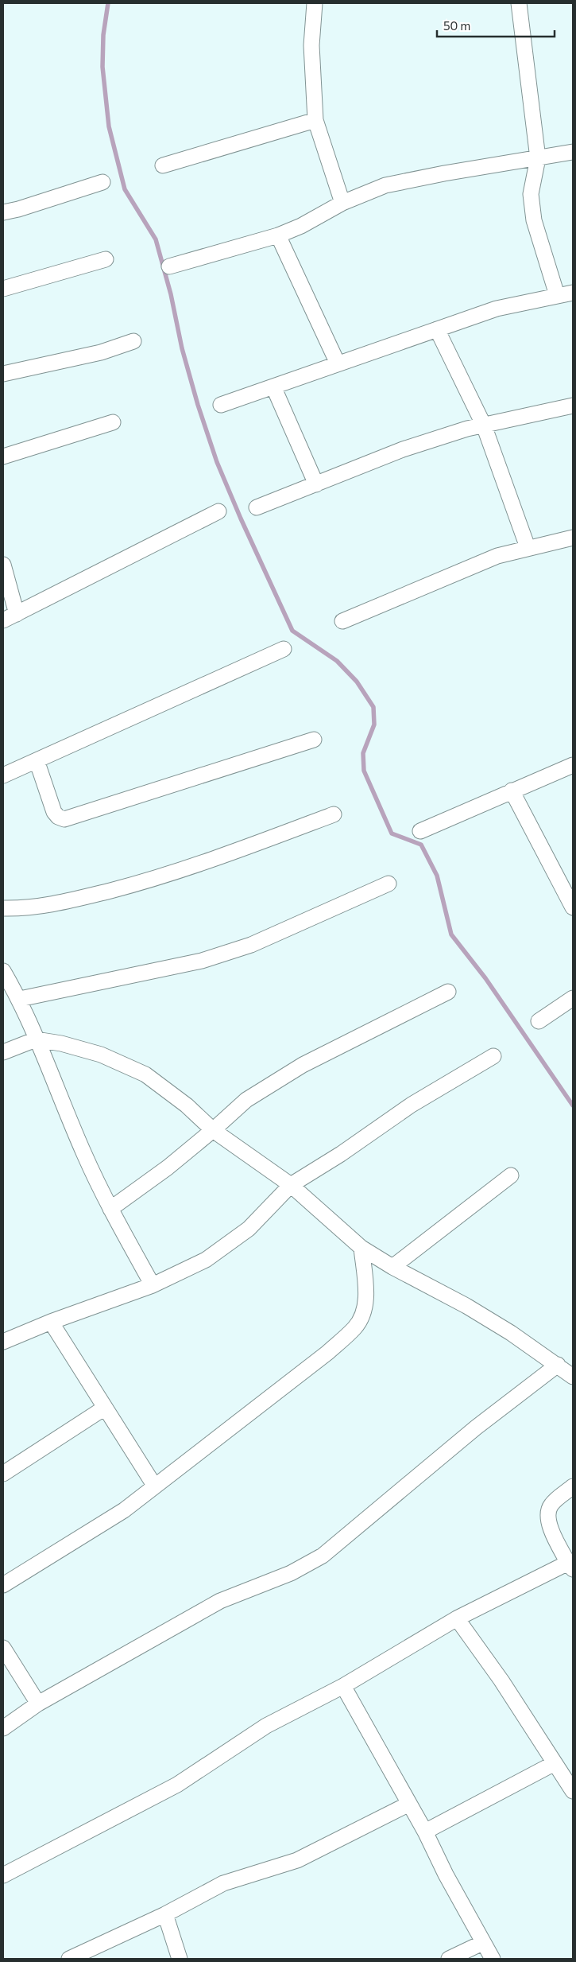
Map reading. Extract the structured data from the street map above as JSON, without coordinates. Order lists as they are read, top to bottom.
{
  "scale_bar": "50 m"
}
